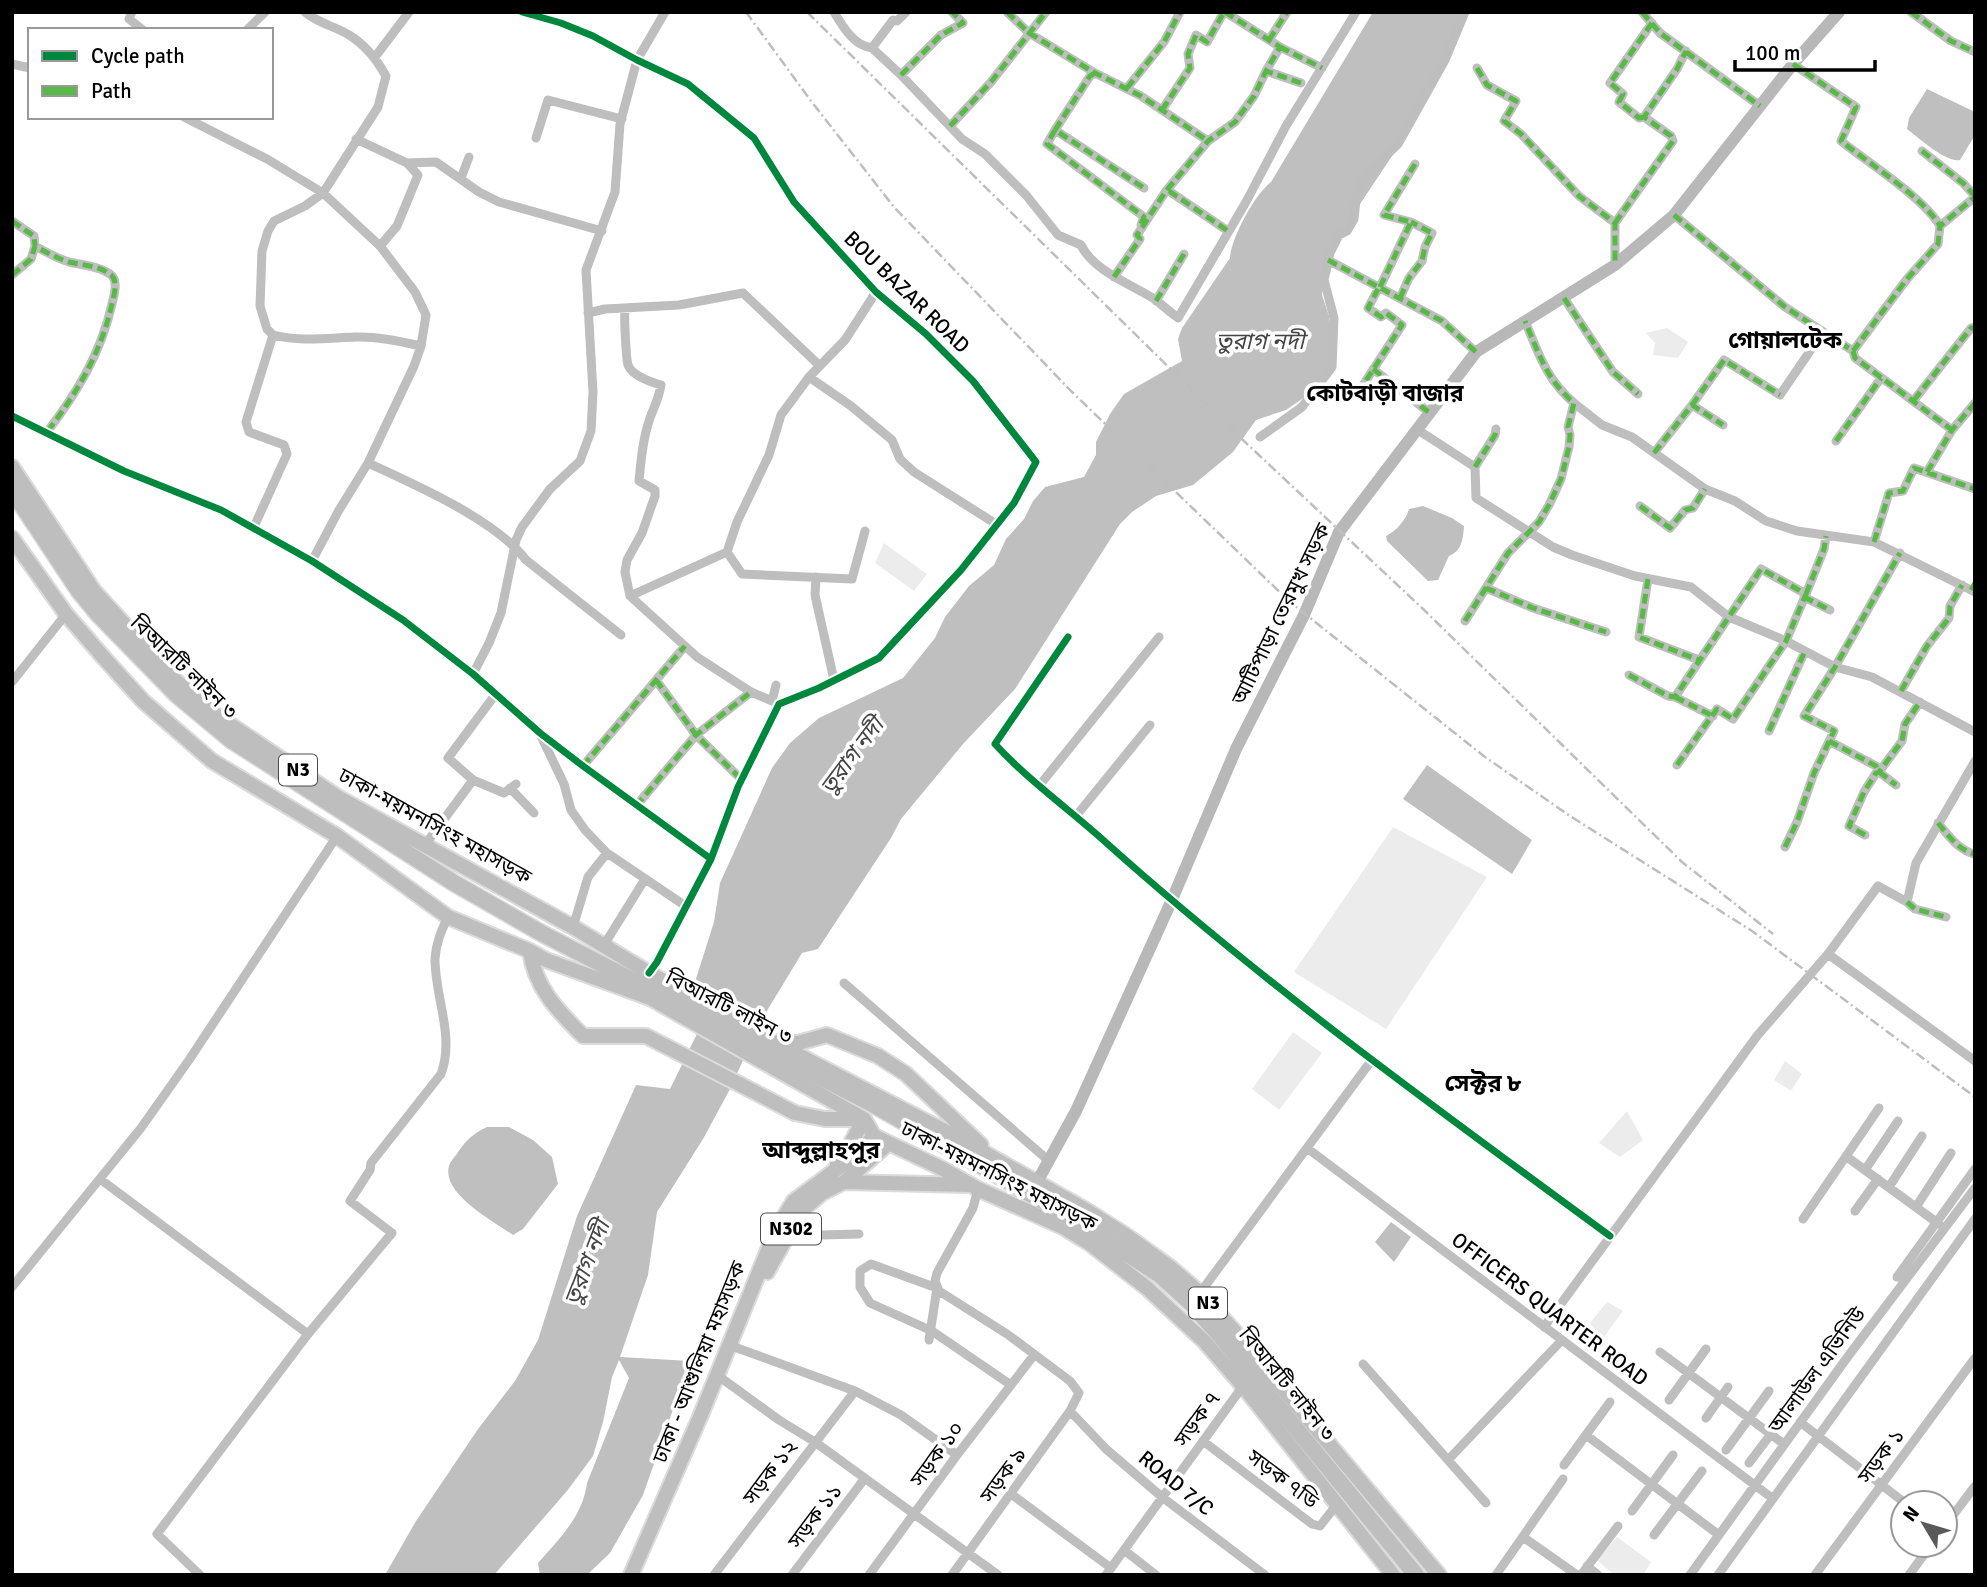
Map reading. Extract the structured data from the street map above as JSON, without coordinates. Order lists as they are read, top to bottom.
{
  "streets": {
    "highway": [
      "বিআরটি লাইন ৩",
      "N3",
      "ঢাকা-ময়মনসিংহ মহাসড়ক",
      "N302",
      "ঢাকা - আশুলিয়া মহাসড়ক"
    ],
    "main road": ["আটিপাড়া তেরমুখ সড়ক"],
    "street": [
      "BOU BAZAR ROAD",
      "OFFICERS QUARTER ROAD",
      "আলাউল এভিনিউ",
      "সড়ক ৭",
      "সড়ক ১০",
      "সড়ক ১",
      "সড়ক ১২",
      "সড়ক ৯",
      "সড়ক ৭ডি",
      "ROAD 7/C",
      "সড়ক ১১"
    ]
  },
  "crossings": [
    ["আটিপাড়া তেরমুখ সড়ক", "ঢাকা-ময়মনসিংহ মহাসড়ক"],
    ["বিআরটি লাইন ৩", "N3"],
    ["বিআরটি লাইন ৩", "ঢাকা-ময়মনসিংহ মহাসড়ক"],
    ["N3", "ঢাকা-ময়মনসিংহ মহাসড়ক"],
    ["ঢাকা-ময়মনসিংহ মহাসড়ক", "N302"],
    ["ঢাকা-ময়মনসিংহ মহাসড়ক", "ঢাকা - আশুলিয়া মহাসড়ক"],
    ["ঢাকা-ময়মনসিংহ মহাসড়ক", "সড়ক ৭"],
    ["ঢাকা-ময়মনসিংহ মহাসড়ক", "সড়ক ৭ডি"],
    ["N302", "ঢাকা - আশুলিয়া মহাসড়ক"],
    ["OFFICERS QUARTER ROAD", "আলাউল এভিনিউ"],
    ["সড়ক ৭", "সড়ক ৭ডি"],
    ["সড়ক ৭", "ROAD 7/C"],
    ["সড়ক ১০", "সড়ক ৯"],
    ["সড়ক ৯", "ROAD 7/C"]
  ],
  "districts": [
    "গোয়ালটেক",
    "কোটবাড়ী বাজার",
    "সেক্টর ৮",
    "আব্দুল্লাহপুর"
  ],
  "water": ["তুরাগ নদী"],
  "legend": ["Cycle path", "Path"],
  "scale_bar": "100 m",
  "north": "top left"
}
